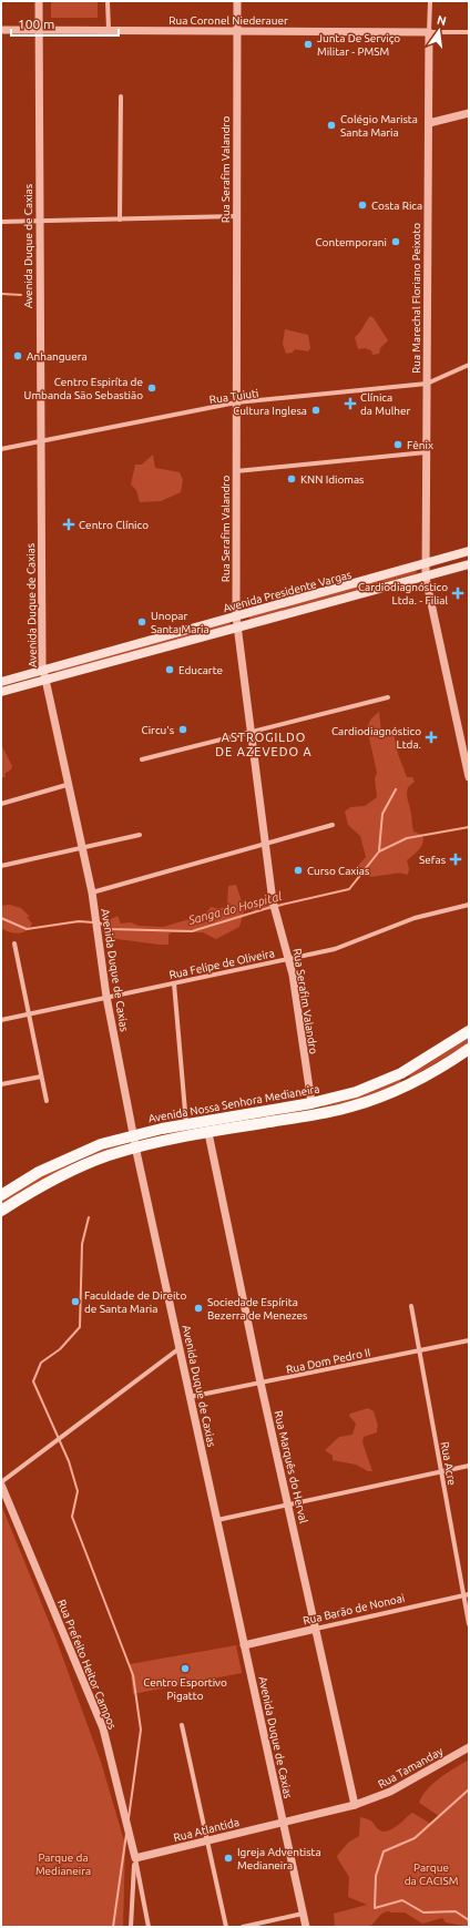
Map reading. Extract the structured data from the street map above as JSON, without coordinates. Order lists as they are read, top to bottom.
{
  "streets": {
    "main road": ["Avenida Presidente Vargas", "Avenida Nossa Senhora Medianeira"],
    "street": [
      "Rua Coronel Niederauer",
      "Rua Serafim Valandro",
      "Avenida Duque de Caxias",
      "Rua Marechal Floriano Peixoto",
      "Rua Tuiuti",
      "Rua Felipe de Oliveira",
      "Rua Dom Pedro II",
      "Rua Acre",
      "Rua Marquês do Herval",
      "Rua Barão de Nonoai",
      "Rua Prefeito Heitor Campos",
      "Rua Tamanday",
      "Rua Atlantida"
    ]
  },
  "crossings": [
    ["Rua Coronel Niederauer", "Rua Serafim Valandro"],
    ["Rua Coronel Niederauer", "Avenida Duque de Caxias"],
    ["Rua Coronel Niederauer", "Rua Marechal Floriano Peixoto"],
    ["Rua Serafim Valandro", "Rua Tuiuti"],
    ["Rua Serafim Valandro", "Avenida Presidente Vargas"],
    ["Rua Serafim Valandro", "Rua Felipe de Oliveira"],
    ["Rua Serafim Valandro", "Avenida Nossa Senhora Medianeira"],
    ["Avenida Duque de Caxias", "Rua Tuiuti"],
    ["Avenida Duque de Caxias", "Avenida Presidente Vargas"],
    ["Avenida Duque de Caxias", "Rua Felipe de Oliveira"],
    ["Avenida Duque de Caxias", "Avenida Nossa Senhora Medianeira"],
    ["Avenida Duque de Caxias", "Rua Dom Pedro II"],
    ["Avenida Duque de Caxias", "Rua Barão de Nonoai"],
    ["Avenida Duque de Caxias", "Rua Tamanday"],
    ["Avenida Duque de Caxias", "Rua Atlantida"],
    ["Rua Marechal Floriano Peixoto", "Rua Tuiuti"],
    ["Rua Marechal Floriano Peixoto", "Avenida Presidente Vargas"],
    ["Rua Dom Pedro II", "Rua Acre"],
    ["Rua Dom Pedro II", "Rua Marquês do Herval"],
    ["Rua Acre", "Rua Barão de Nonoai"],
    ["Rua Marquês do Herval", "Rua Barão de Nonoai"],
    ["Rua Marquês do Herval", "Rua Tamanday"],
    ["Rua Prefeito Heitor Campos", "Rua Atlantida"],
    ["Rua Tamanday", "Rua Atlantida"]
  ],
  "districts": ["ASTROGILDO DE AZEVEDO A"],
  "water": ["Sanga do Hospital"],
  "parks": ["Parque da Medianeira", "Parque da CACISM"],
  "places": {
    "other": [
      "Junta De Serviço Militar - PMSM",
      "Colégio Marista Santa Maria",
      "Costa Rica",
      "Contemporani",
      "Anhanguera",
      "Centro Espiríta de Umbanda São Sebastião",
      "Cultura Inglesa",
      "Fênix",
      "KNN Idiomas",
      "Unopar Santa Maria",
      "Educarte",
      "Circu's",
      "Curso Caxias",
      "Faculdade de Direito de Santa Maria",
      "Sociedade Espírita Bezerra de Menezes",
      "Centro Esportivo Pigatto",
      "Igreja Adventista Medianeira"
    ],
    "health": [
      "Clínica da Mulher",
      "Centro Clínico",
      "Cardiodiagnóstico Ltda. - Filial",
      "Cardiodiagnóstico Ltda.",
      "Sefas"
    ]
  },
  "scale_bar": "100 m",
  "north": "top"
}
